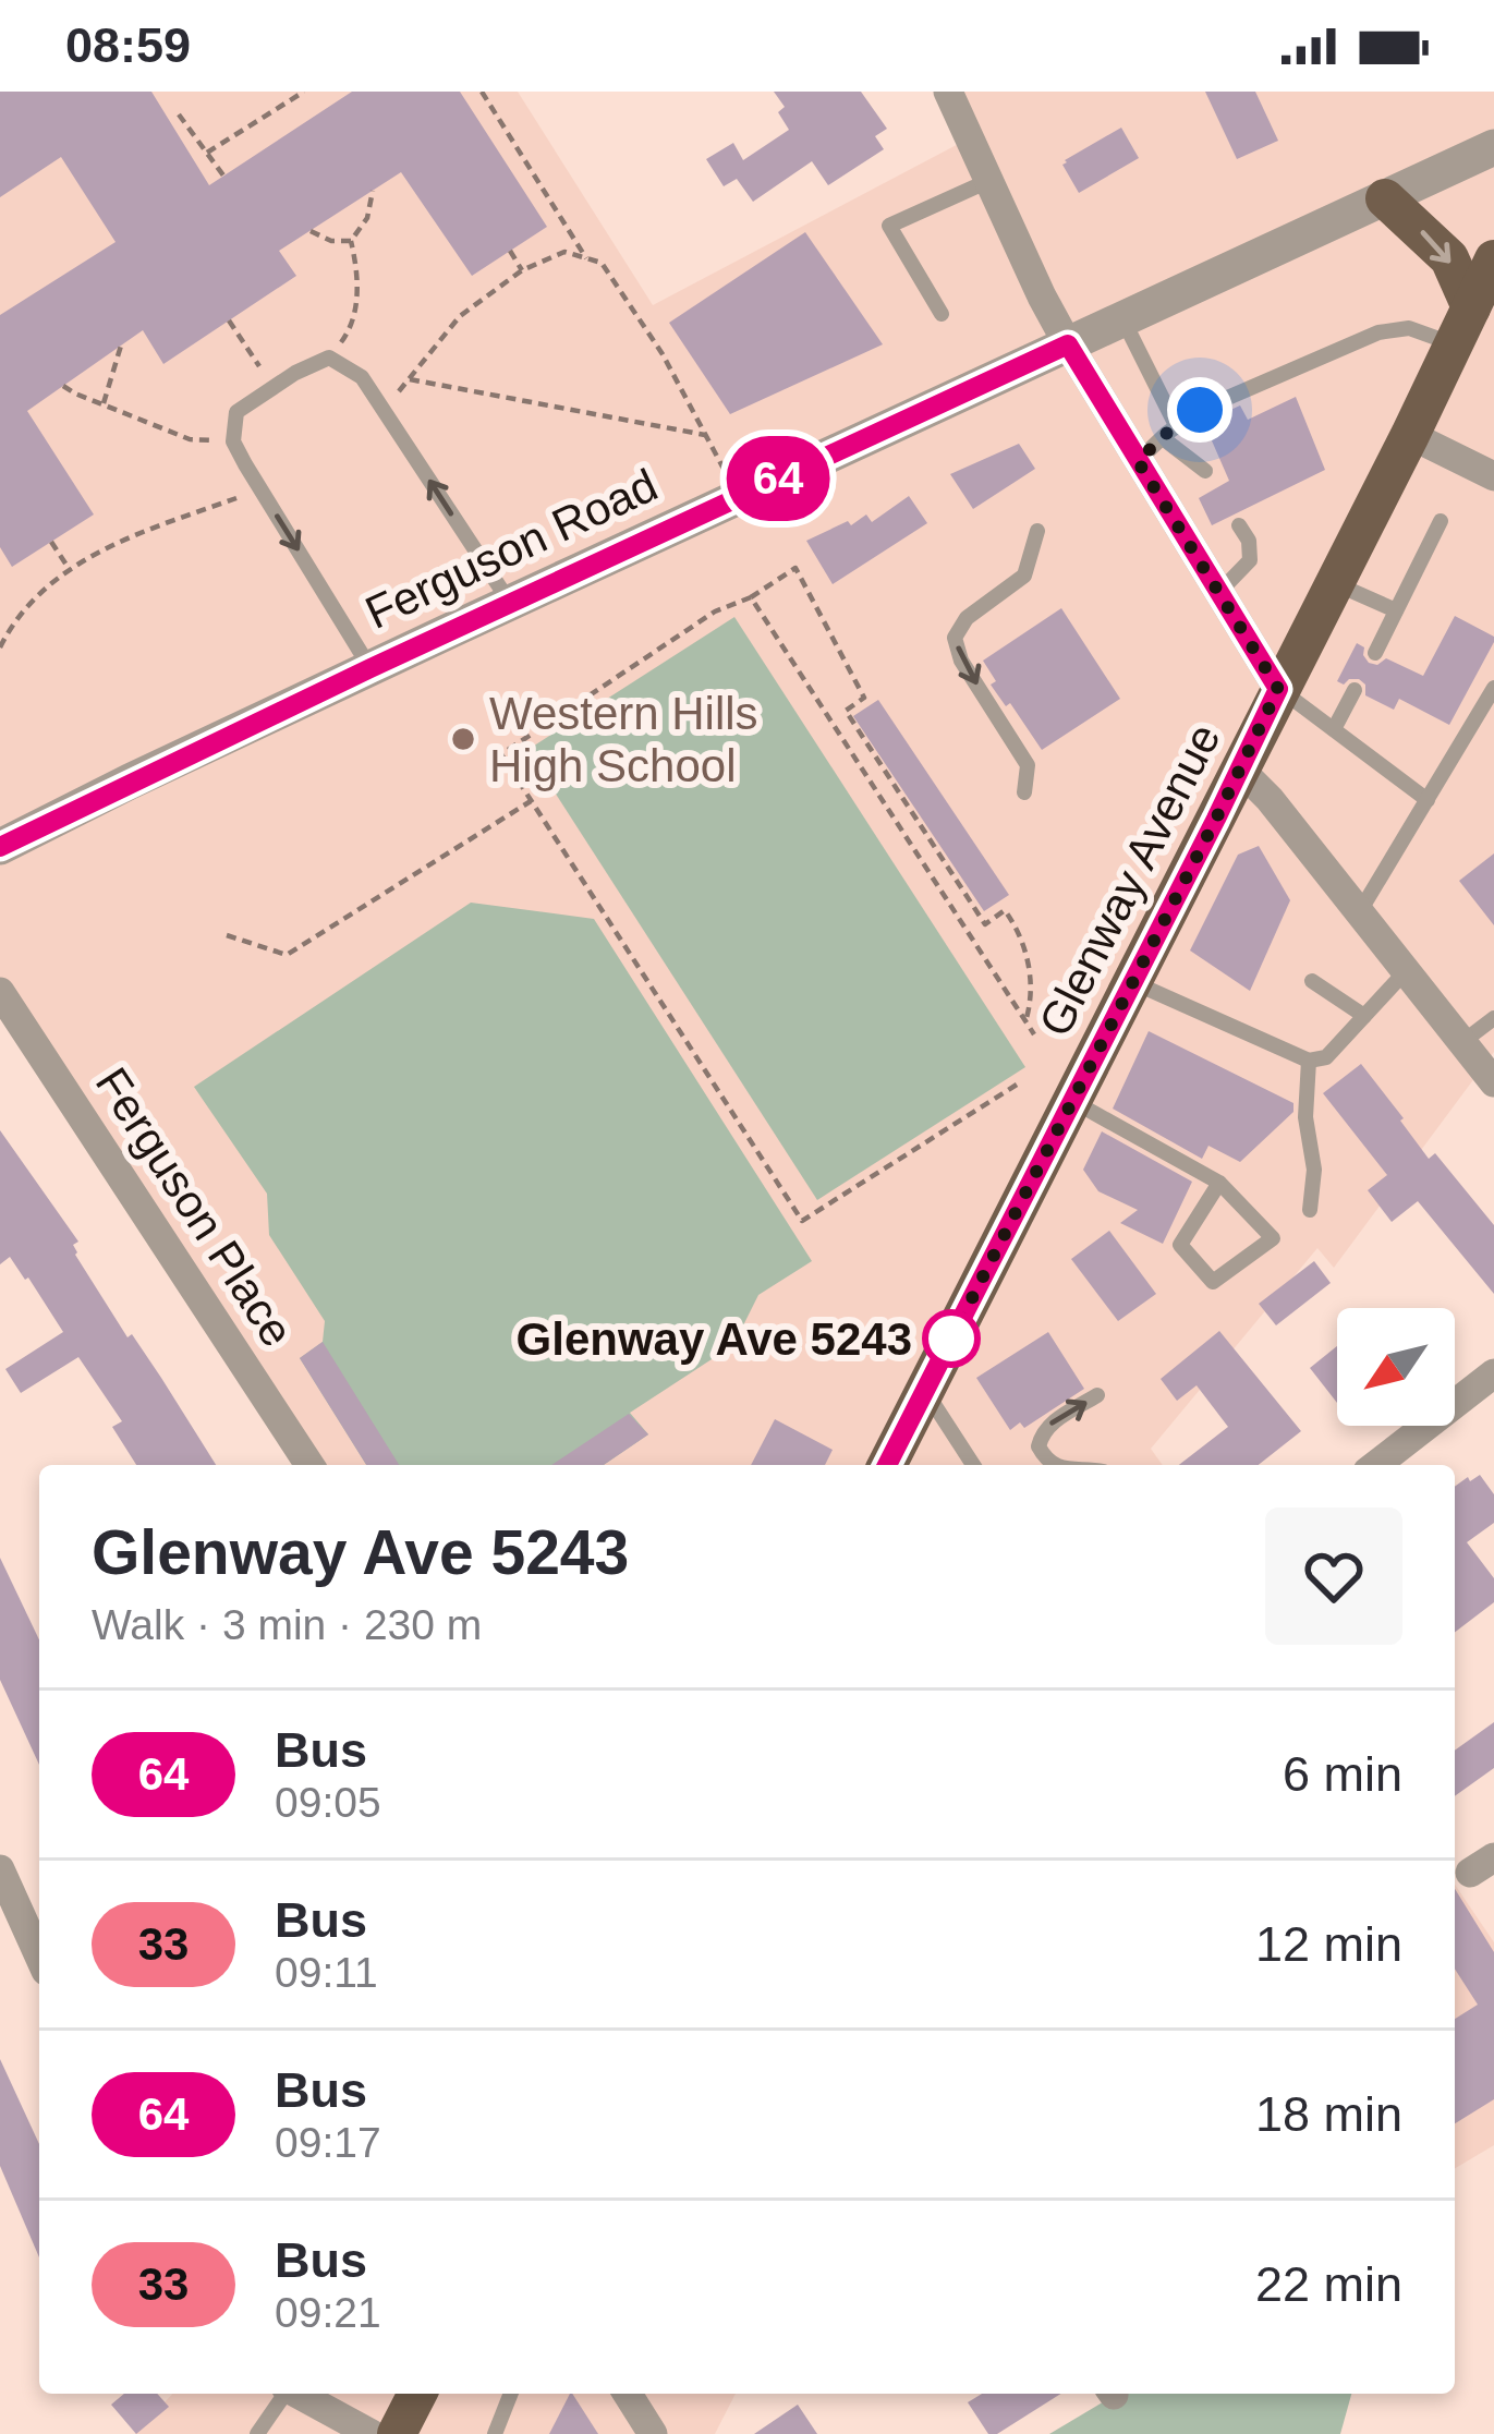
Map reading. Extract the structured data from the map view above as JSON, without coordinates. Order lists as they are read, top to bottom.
{
  "streets": {
    "main road": ["Glenway Avenue"],
    "street": ["Ferguson Road", "Ferguson Place"]
  },
  "places": ["Western Hills High School", "Glenway Ave 5243"],
  "lines": ["bus line 64"],
  "north": "bottom left",
  "page": {
    "status": "08:59",
    "on_map": "64",
    "heading": ["Glenway Ave 5243", "Walk · 3 min · 230 m"],
    "list": [
      {
        "mark": "64",
        "name": "Bus",
        "note": "09:05",
        "value": "6 min"
      },
      {
        "mark": "33",
        "name": "Bus",
        "note": "09:11",
        "value": "12 min"
      },
      {
        "mark": "64",
        "name": "Bus",
        "note": "09:17",
        "value": "18 min"
      },
      {
        "mark": "33",
        "name": "Bus",
        "note": "09:21",
        "value": "22 min"
      }
    ]
  }
}
